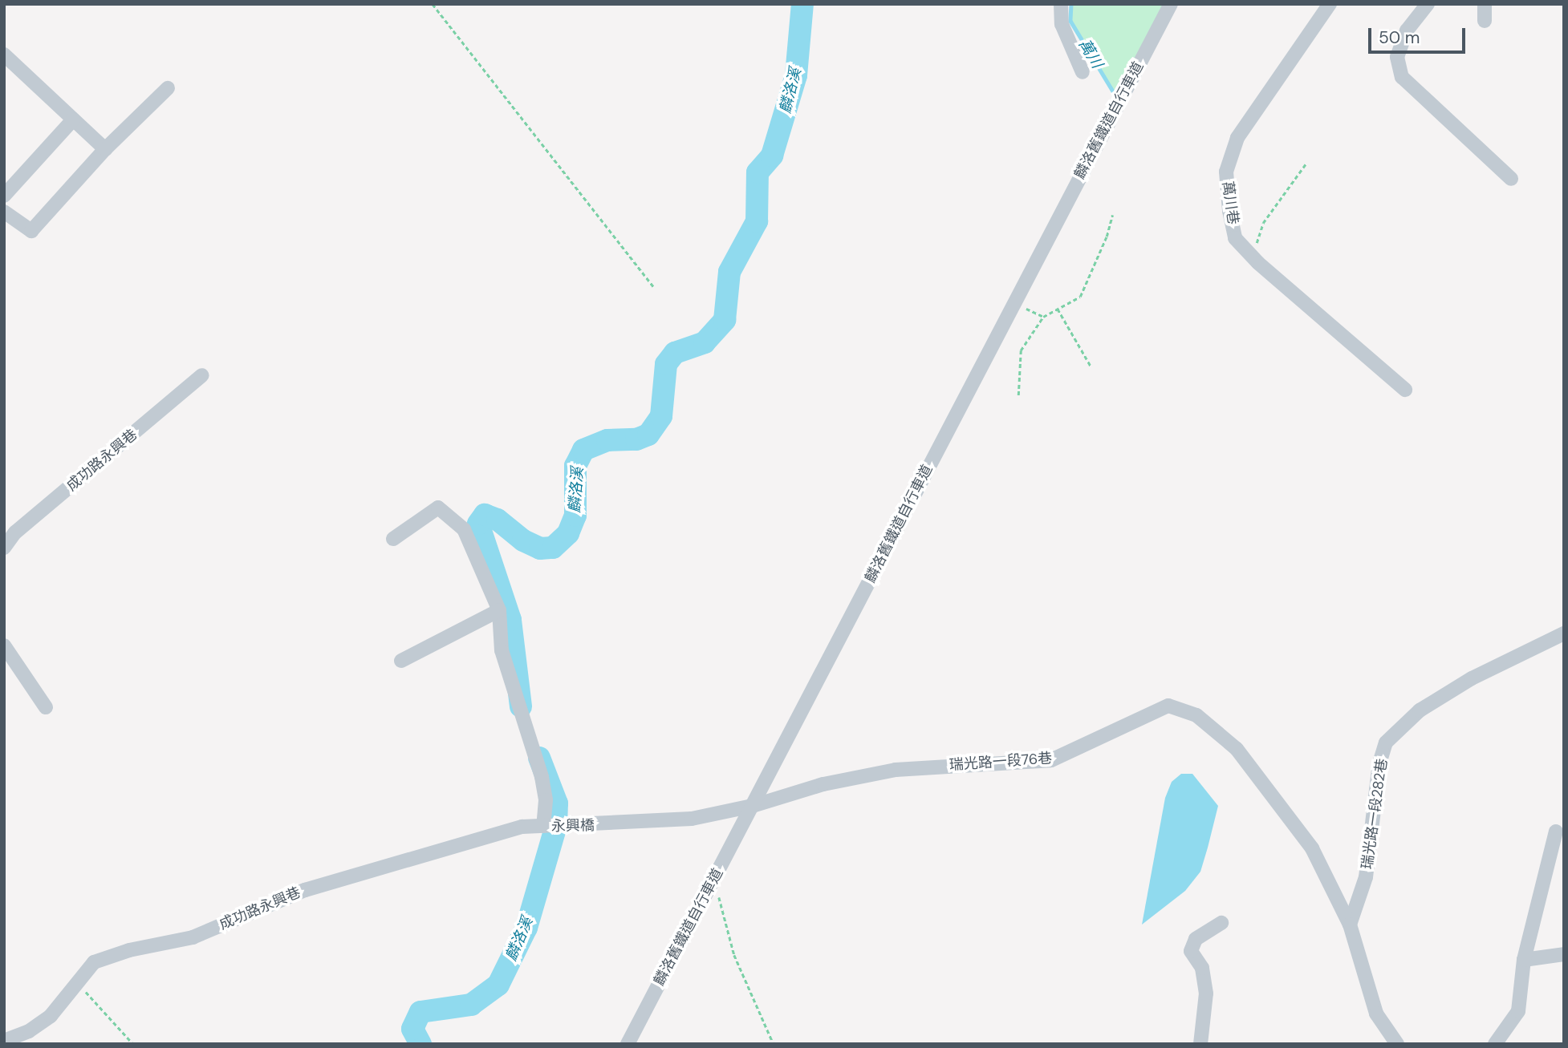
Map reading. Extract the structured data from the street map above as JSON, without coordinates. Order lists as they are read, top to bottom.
{
  "streets": {
    "street": [
      "麟洛舊鐵道自行車道",
      "萬川巷",
      "成功路永興巷",
      "瑞光路一段76巷",
      "瑞光路一段282巷",
      "永興橋"
    ]
  },
  "crossings": [
    ["麟洛舊鐵道自行車道", "瑞光路一段76巷"],
    ["成功路永興巷", "永興橋"],
    ["瑞光路一段76巷", "瑞光路一段282巷"],
    ["瑞光路一段76巷", "永興橋"]
  ],
  "water": ["萬川", "麟洛溪"],
  "scale_bar": "50 m"
}
